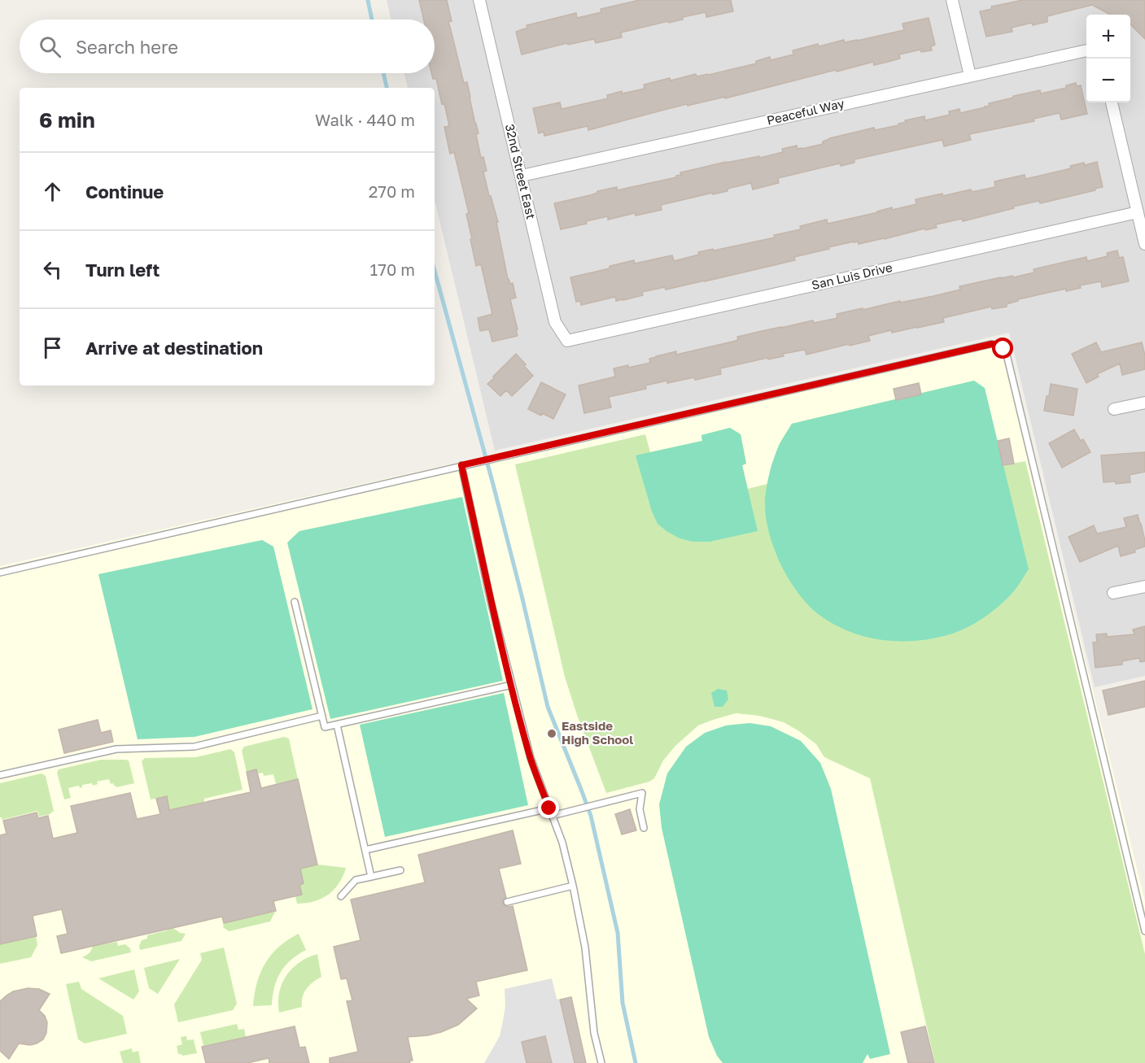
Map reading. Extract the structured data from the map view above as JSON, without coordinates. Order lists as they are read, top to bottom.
{
  "streets": {
    "street": ["Peaceful Way", "32nd Street East", "San Luis Drive"]
  },
  "crossings": [
    ["Peaceful Way", "32nd Street East"],
    ["32nd Street East", "San Luis Drive"]
  ],
  "places": ["Eastside High School"],
  "page": {
    "map_buttons": ["+", "−"],
    "search": "Search here",
    "heading": ["6 min", "Walk · 440 m"],
    "list": [
      ["Continue", "270 m"],
      ["Turn left", "170 m"],
      "Arrive at destination"
    ]
  }
}
